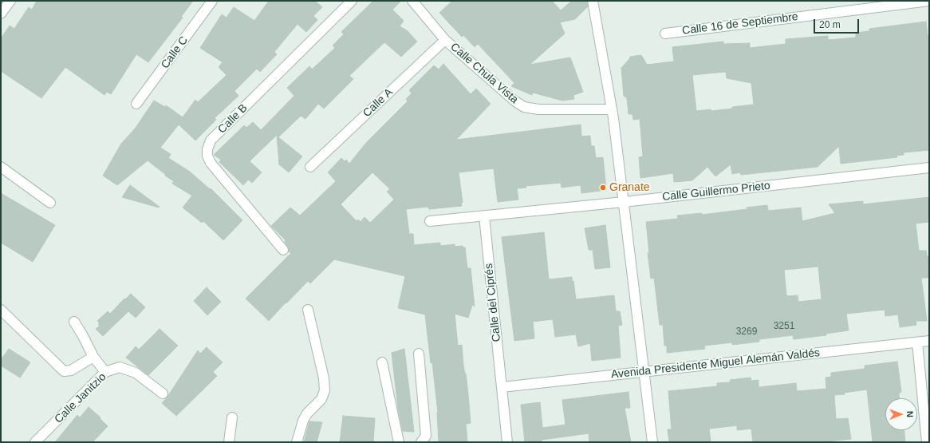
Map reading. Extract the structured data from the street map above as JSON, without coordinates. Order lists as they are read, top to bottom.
{
  "streets": {
    "street": [
      "Calle 16 de Septiembre",
      "Calle C",
      "Calle Chula Vista",
      "Calle A",
      "Calle B",
      "Calle Guillermo Prieto",
      "Calle del Ciprés",
      "Avenida Presidente Miguel Alemán Valdés",
      "Calle Janitzio"
    ]
  },
  "crossings": [
    ["Calle Chula Vista", "Calle A"],
    ["Calle Guillermo Prieto", "Calle del Ciprés"],
    ["Calle del Ciprés", "Avenida Presidente Miguel Alemán Valdés"]
  ],
  "places": ["Granate"],
  "house_numbers": ["3251", "3269"],
  "scale_bar": "20 m",
  "north": "right"
}
